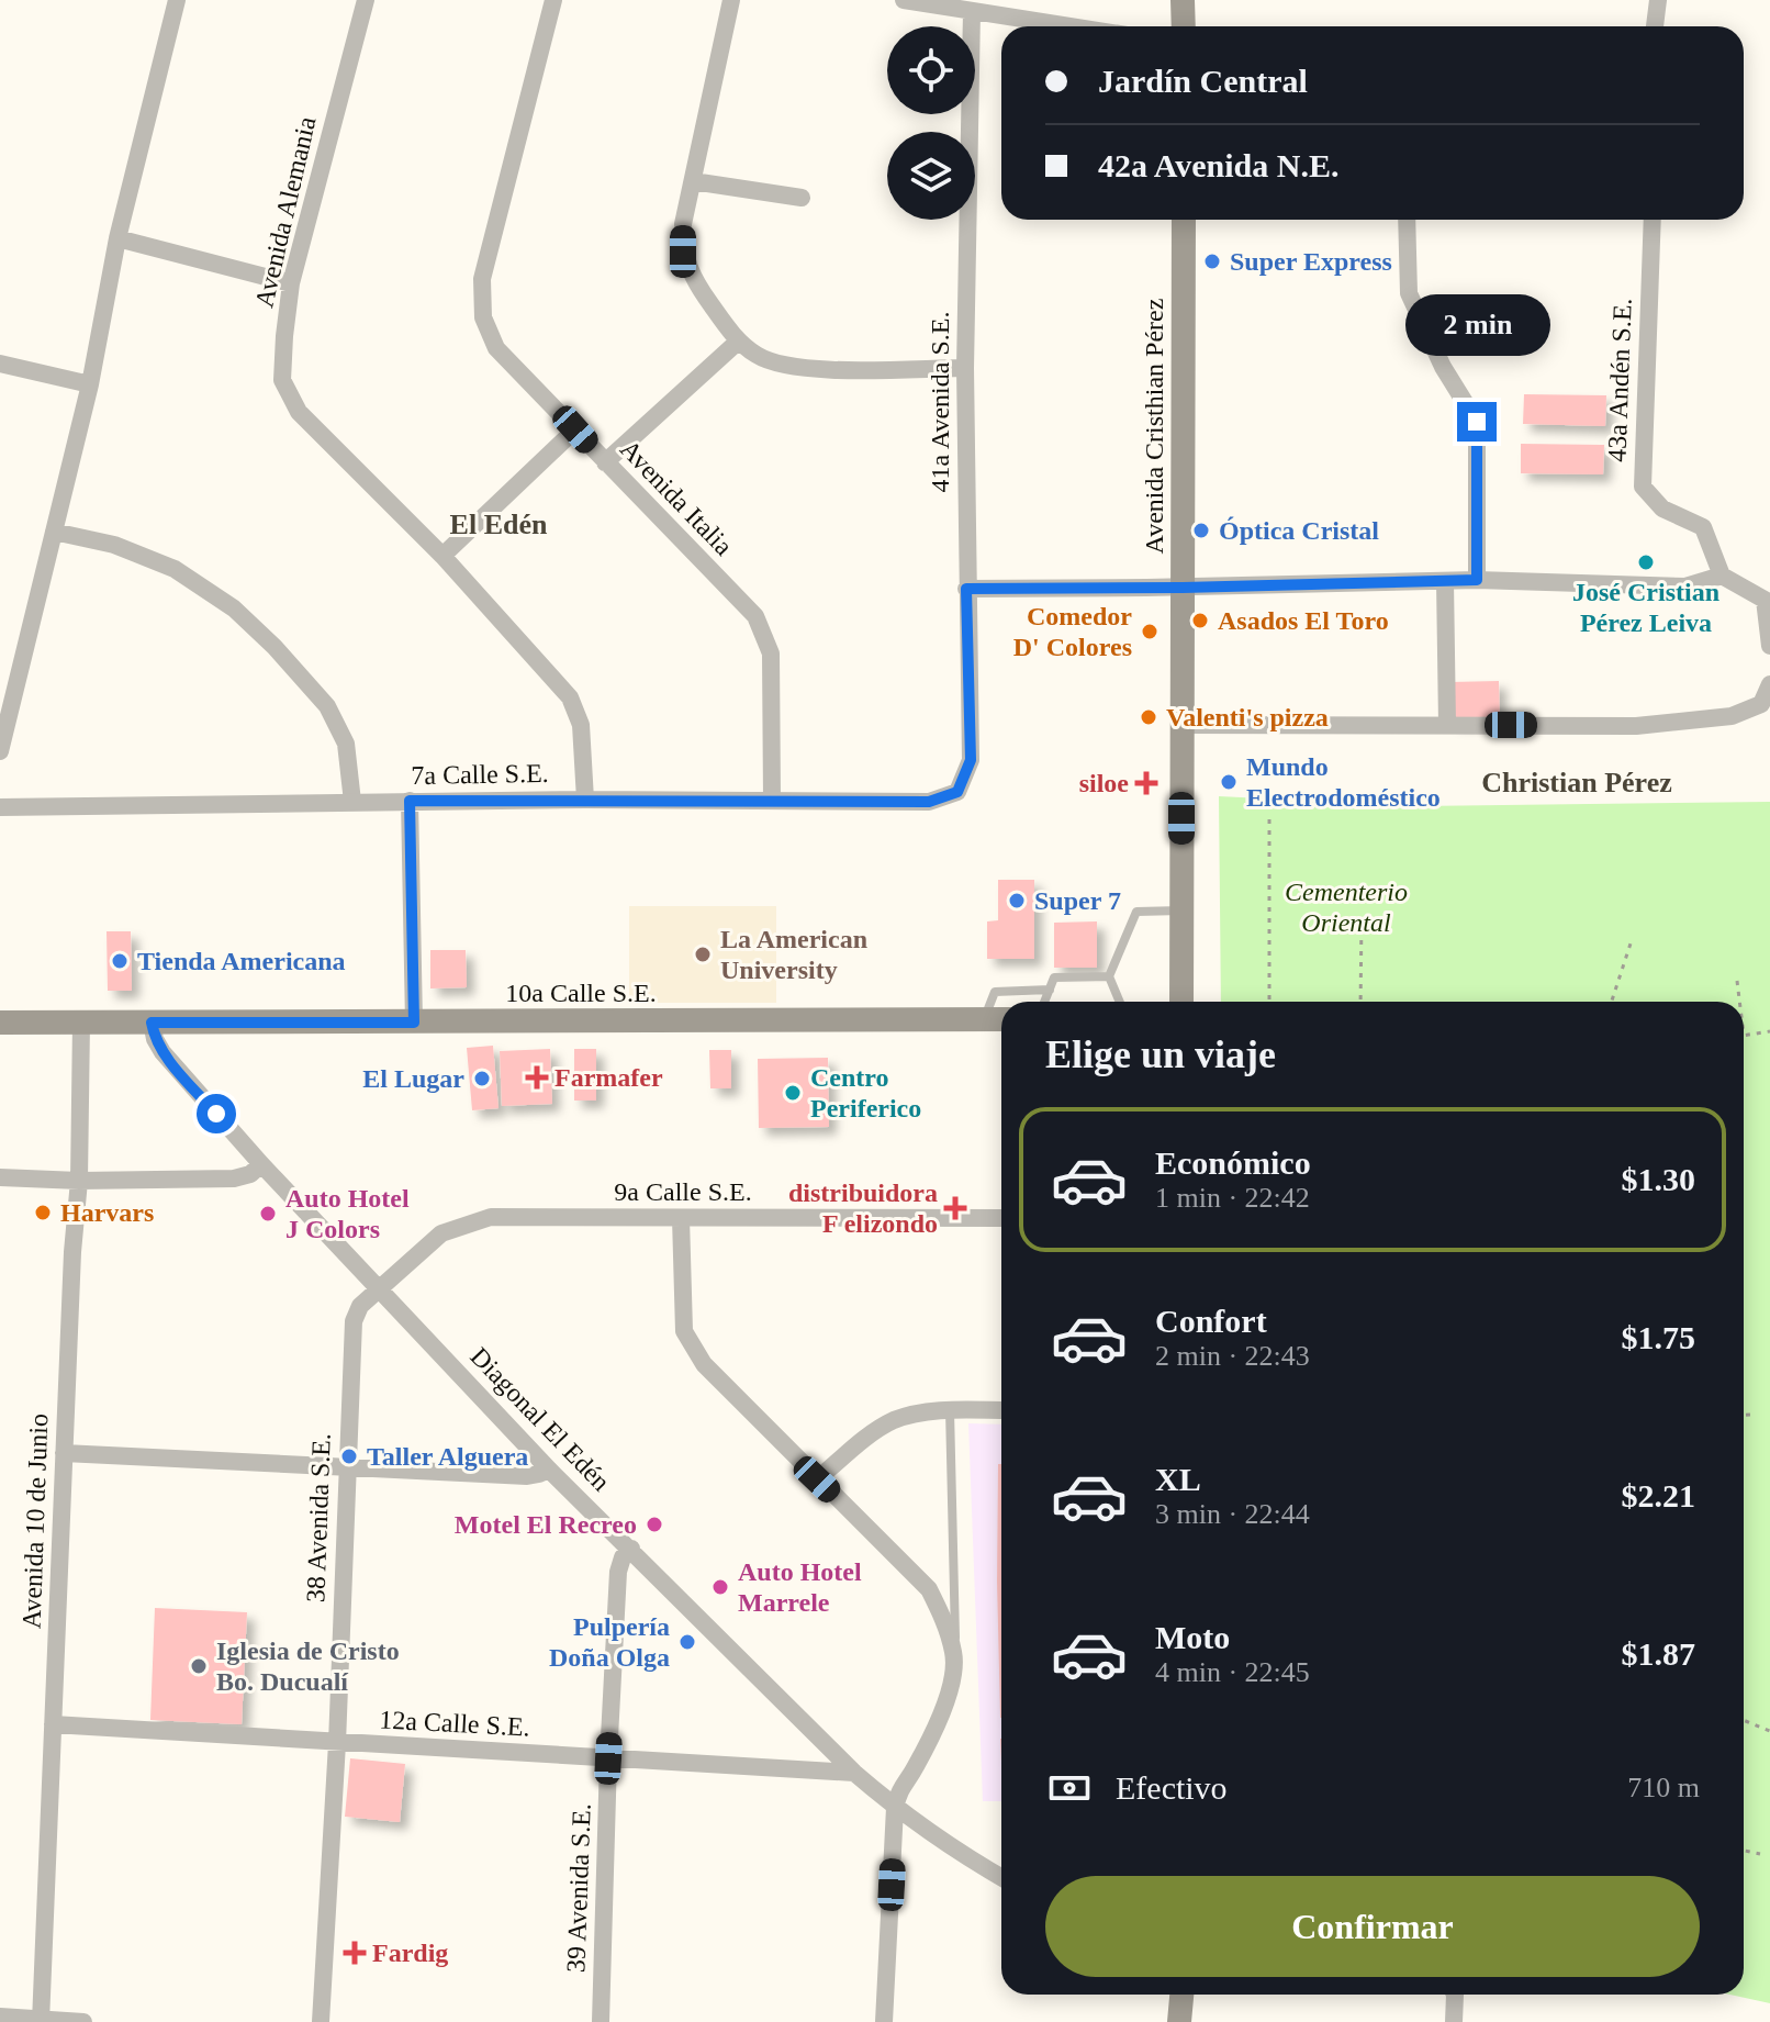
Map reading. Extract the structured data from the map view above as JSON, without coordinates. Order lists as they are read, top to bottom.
{
  "streets": {
    "street": [
      "Avenida Alemania",
      "43a Andén S.E.",
      "41a Avenida S.E.",
      "Avenida Cristhian Pérez",
      "Avenida Italia",
      "7a Calle S.E.",
      "10a Calle S.E.",
      "9a Calle S.E.",
      "Diagonal El Edén",
      "38 Avenida S.E.",
      "Avenida 10 de Junio",
      "12a Calle S.E.",
      "39 Avenida S.E."
    ]
  },
  "crossings": [
    ["Avenida Alemania", "7a Calle S.E."],
    ["41a Avenida S.E.", "7a Calle S.E."],
    ["Avenida Italia", "7a Calle S.E."],
    ["10a Calle S.E.", "Diagonal El Edén"],
    ["10a Calle S.E.", "Avenida 10 de Junio"],
    ["9a Calle S.E.", "Diagonal El Edén"],
    ["9a Calle S.E.", "38 Avenida S.E."],
    ["Diagonal El Edén", "38 Avenida S.E."],
    ["Diagonal El Edén", "12a Calle S.E."],
    ["Diagonal El Edén", "39 Avenida S.E."],
    ["38 Avenida S.E.", "12a Calle S.E."],
    ["Avenida 10 de Junio", "12a Calle S.E."],
    ["12a Calle S.E.", "39 Avenida S.E."]
  ],
  "districts": ["El Edén", "Christian Pérez"],
  "parks": ["Cementerio Oriental"],
  "places": {
    "other": [
      "Super Express",
      "Óptica Cristal",
      "José Cristian Pérez Leiva",
      "Asados El Toro",
      "Comedor D' Colores",
      "Valenti's pizza",
      "Mundo Electrodoméstico",
      "Super 7",
      "La American University",
      "Tienda Americana",
      "El Lugar",
      "Centro Periferico",
      "Harvars",
      "Auto Hotel J Colors",
      "Taller Alguera",
      "Motel El Recreo",
      "Auto Hotel Marrele",
      "Pulpería Doña Olga",
      "Iglesia de Cristo Bo. Ducualí"
    ],
    "health": [
      "siloe",
      "Farmafer",
      "distribuidora F elizondo",
      "Fardig"
    ]
  },
  "page": {
    "banner": ["Jardín Central", "42a Avenida N.E."],
    "bubble": "2 min",
    "heading": "Elige un viaje",
    "list": [
      {
        "name": "Económico",
        "note": "1 min · 22:42",
        "value": "$1.30"
      },
      {
        "name": "Confort",
        "note": "2 min · 22:43",
        "value": "$1.75"
      },
      {
        "name": "XL",
        "note": "3 min · 22:44",
        "value": "$2.21"
      },
      {
        "name": "Moto",
        "note": "4 min · 22:45",
        "value": "$1.87"
      }
    ],
    "pay": ["Efectivo", "710 m"],
    "buttons": "Confirmar"
  }
}
